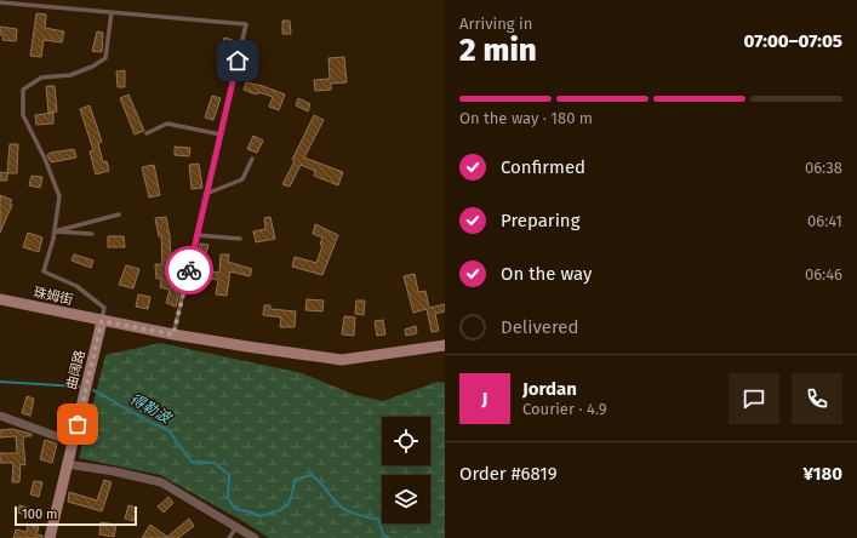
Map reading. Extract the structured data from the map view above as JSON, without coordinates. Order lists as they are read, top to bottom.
{
  "streets": {
    "street": ["珠姆街", "曲阔路"]
  },
  "crossings": [
    ["珠姆街", "曲阔路"]
  ],
  "water": ["得勒波"],
  "scale_bar": "100 m",
  "page": {
    "heading": ["2 min", "Arriving in", "07:00–07:05"],
    "panel": [
      "Jordan",
      "Courier · 4.9",
      "Order #6819",
      "¥180"
    ],
    "bar": "On the way · 180 m",
    "list": [
      ["Confirmed", "06:38"],
      ["Preparing", "06:41"],
      ["On the way", "06:46"],
      "Delivered"
    ],
    "round": "J",
    "scale": "100 m"
  }
}
